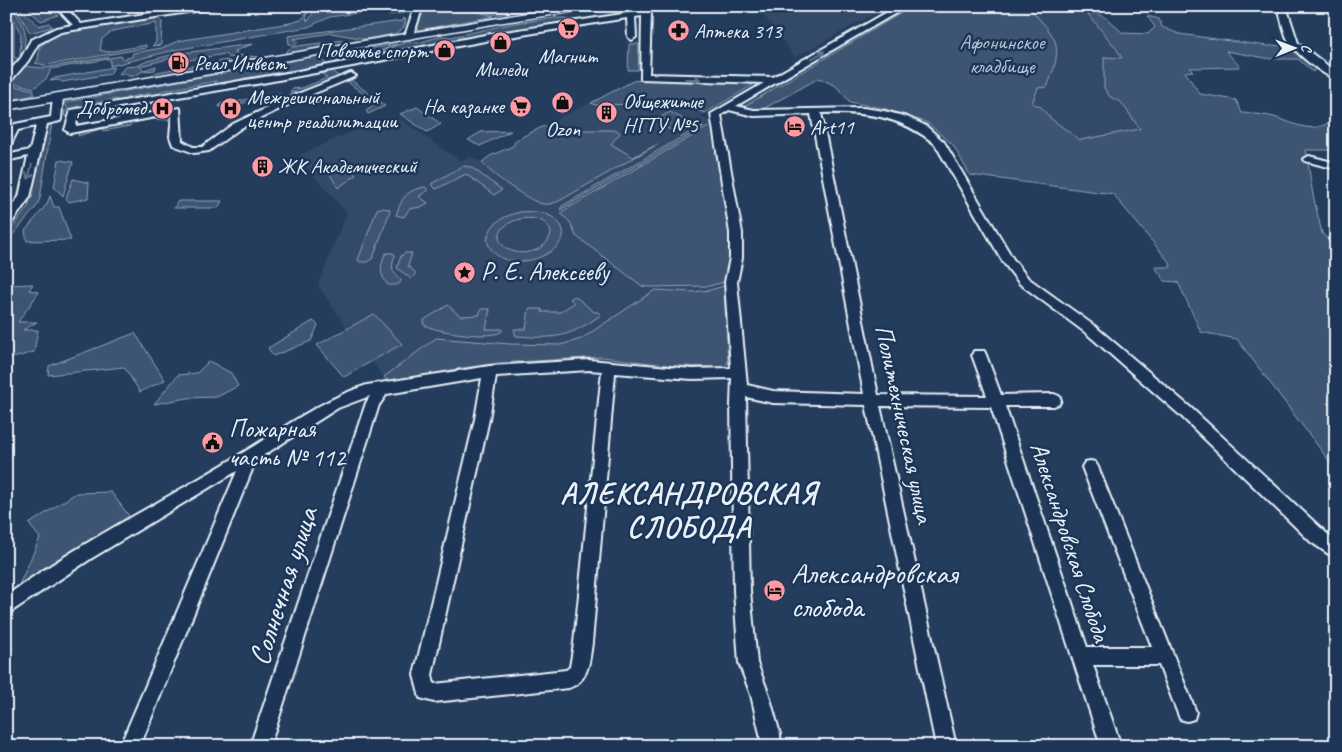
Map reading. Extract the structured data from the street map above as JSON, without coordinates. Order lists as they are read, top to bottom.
{
  "streets": {
    "street": ["Политехническая улица", "Александровская Слобода", "Солнечная улица"]
  },
  "districts": ["АЛЕКСАНДРОВСКАЯ СЛОБОДА"],
  "parks": ["Афонинское кладбище"],
  "places": {
    "supermarket": ["Магнит", "На казанке"],
    "pharmacy": ["Аптека 313"],
    "shop": ["Миледи", "Поволжье спорт", "Ozon"],
    "fuel station": ["Реал Инвест"],
    "hospital": ["Добромед", "Межрешиональный центр реабилитации"],
    "building": ["Общежитие НГТУ №5", "ЖК Академический"],
    "hotel": ["Art11", "Александровская слобода"],
    "place": ["Р. Е. Алексееву"],
    "public building": ["Пожарная часть № 112"]
  },
  "north": "right"
}
